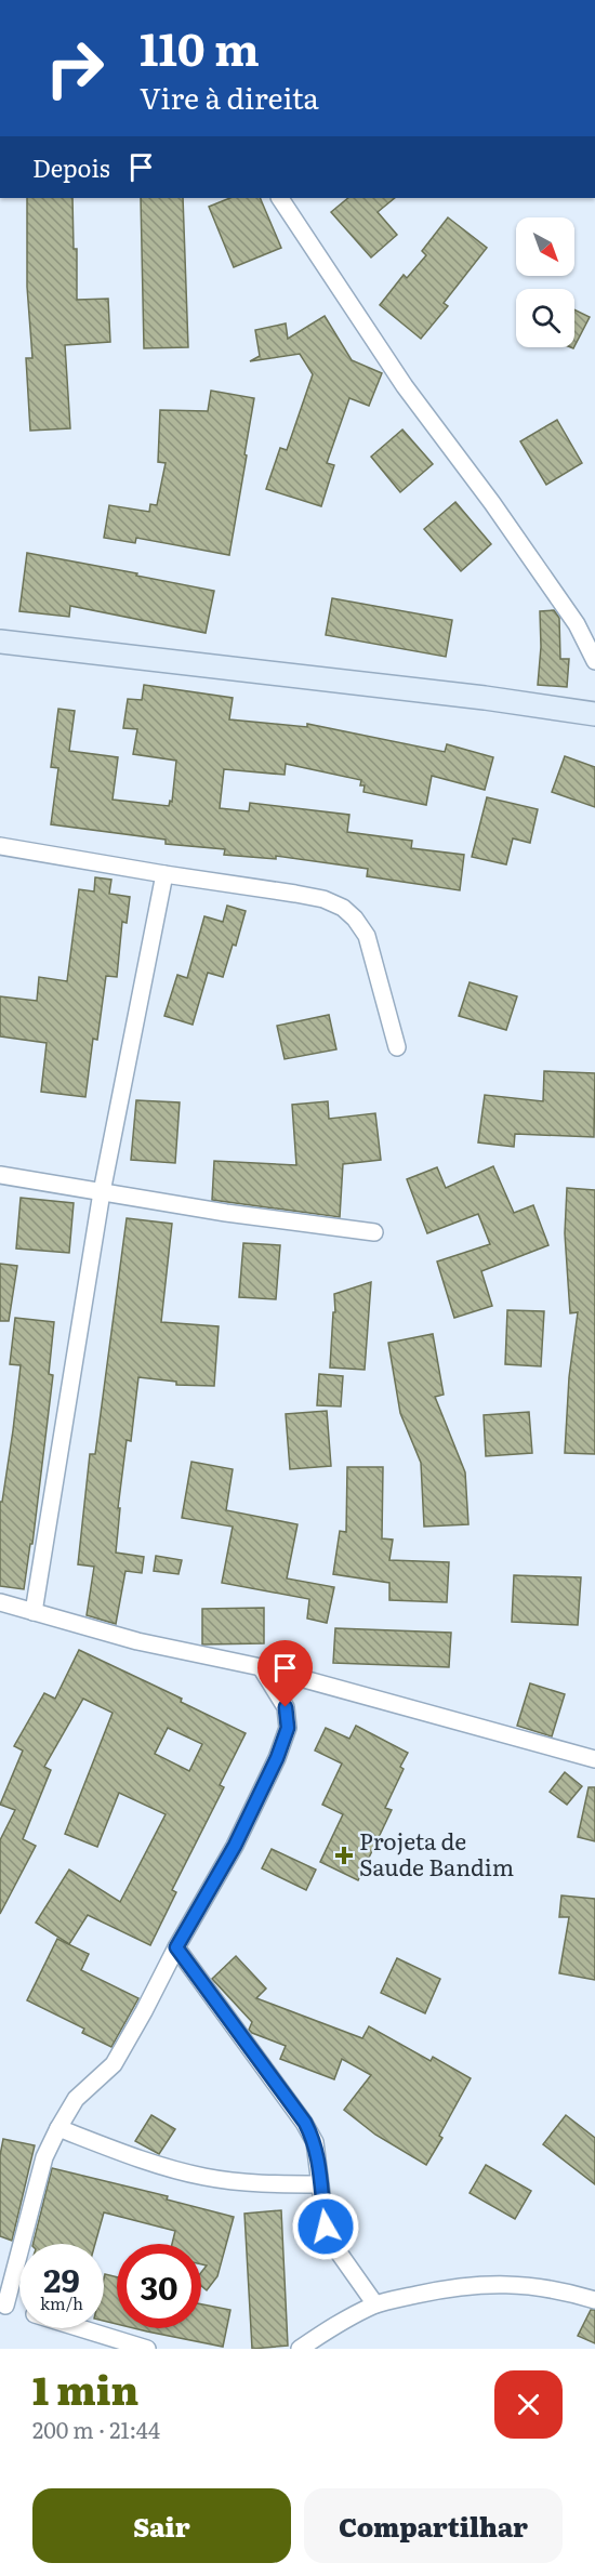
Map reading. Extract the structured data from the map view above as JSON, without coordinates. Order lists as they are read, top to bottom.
{
  "places": {
    "health": ["Projeta de Saude Bandim"]
  },
  "north": "bottom right",
  "page": {
    "turn": ["110 m", "Vire à direita"],
    "then": "Depois",
    "speed": "29 km/h",
    "limit": "30",
    "heading": ["1 min", "200 m · 21:44"],
    "buttons": ["Sair", "Compartilhar"]
  }
}
